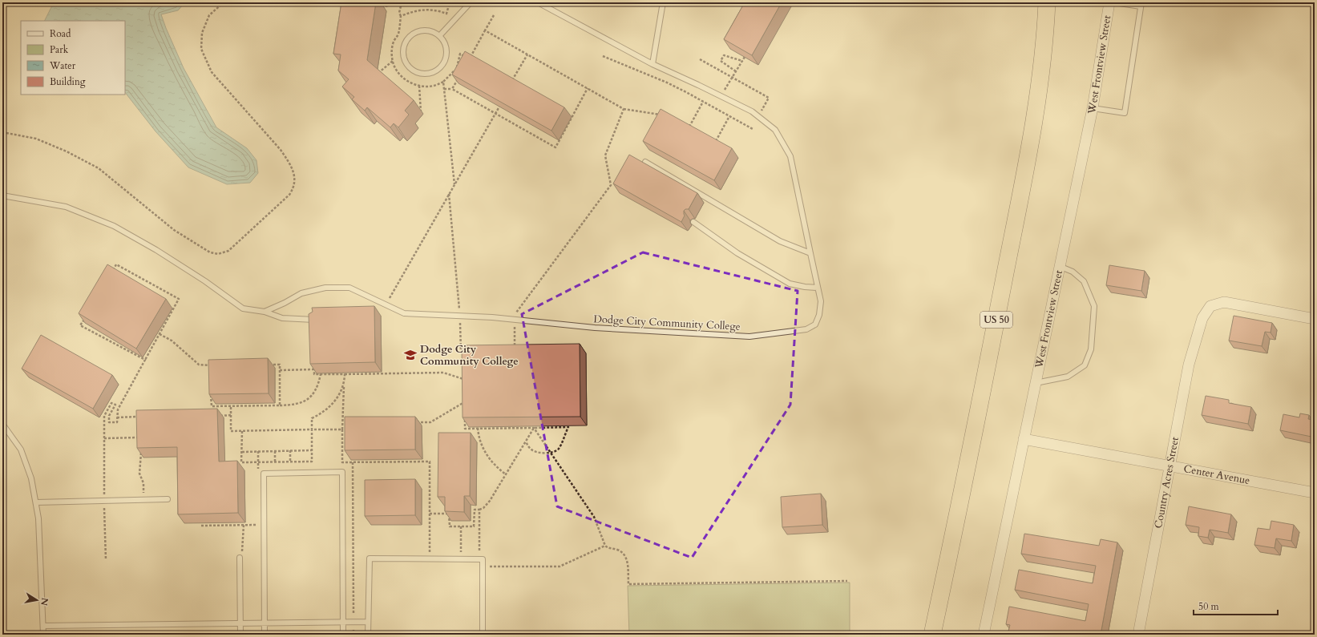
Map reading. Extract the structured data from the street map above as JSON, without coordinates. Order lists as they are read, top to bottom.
{
  "streets": {
    "highway": ["US 50"],
    "street": ["West Frontview Street", "Center Avenue", "Country Acres Street"],
    "lane": ["Dodge City Community College"]
  },
  "crossings": [
    ["West Frontview Street", "Center Avenue"],
    ["Center Avenue", "Country Acres Street"]
  ],
  "places": {
    "school or university": ["Dodge City Community College"]
  },
  "legend": [
    "Road",
    "Park",
    "Water",
    "Building"
  ],
  "scale_bar": "50 m",
  "north": "right"
}
